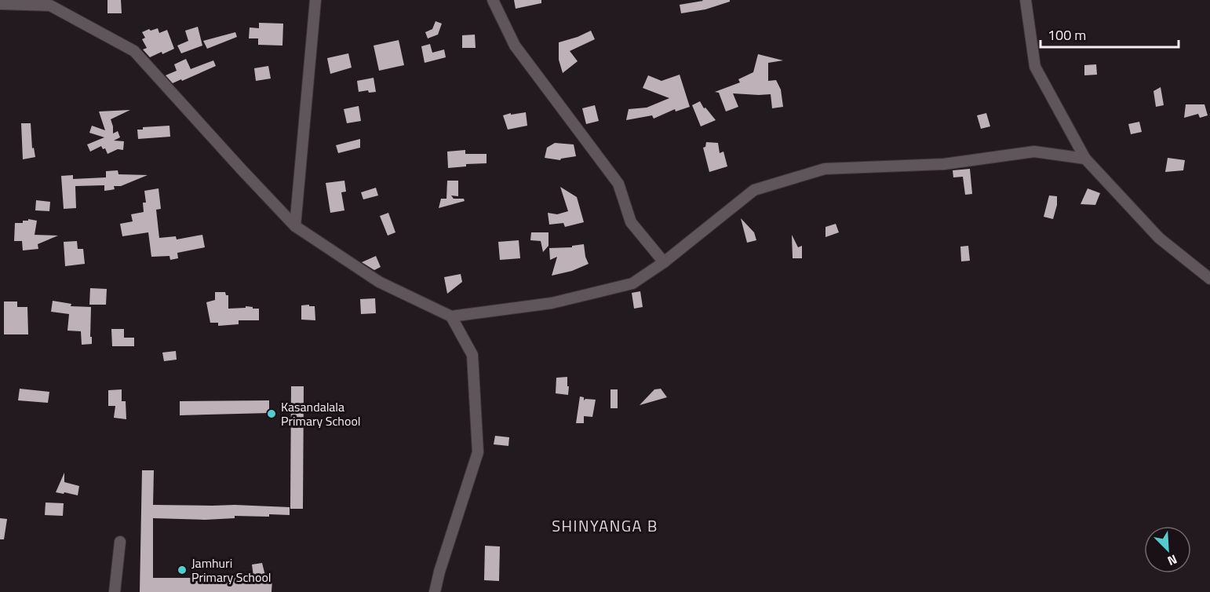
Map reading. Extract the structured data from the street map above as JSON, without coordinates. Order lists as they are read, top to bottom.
{
  "districts": ["SHINYANGA B"],
  "places": ["Kasandalala Primary School", "Jamhuri Primary School"],
  "scale_bar": "100 m",
  "north": "bottom right"
}
